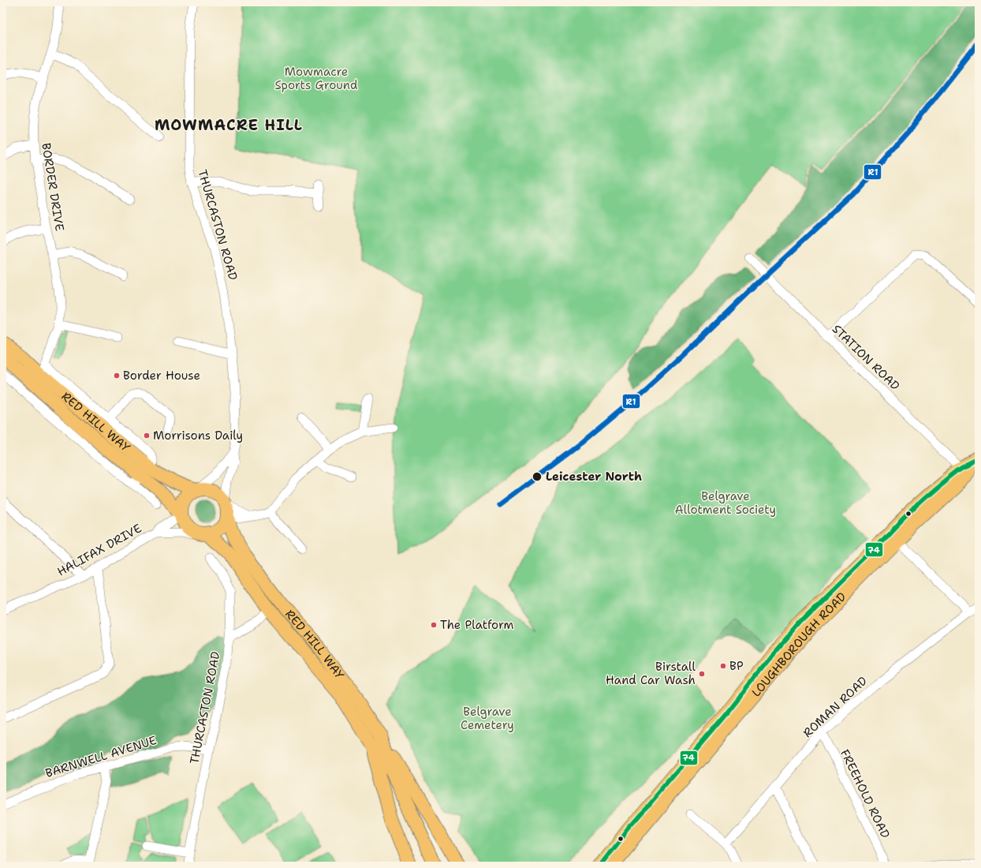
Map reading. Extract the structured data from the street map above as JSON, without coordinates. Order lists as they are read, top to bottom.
{
  "streets": {
    "highway": ["RED HILL WAY", "LOUGHBOROUGH ROAD"],
    "street": [
      "BORDER DRIVE",
      "THURCASTON ROAD",
      "STATION ROAD",
      "HALIFAX DRIVE",
      "ROMAN ROAD",
      "BARNWELL AVENUE",
      "FREEHOLD ROAD"
    ]
  },
  "crossings": [
    ["BORDER DRIVE", "RED HILL WAY"],
    ["THURCASTON ROAD", "BARNWELL AVENUE"],
    ["STATION ROAD", "LOUGHBOROUGH ROAD"],
    ["RED HILL WAY", "HALIFAX DRIVE"],
    ["ROMAN ROAD", "FREEHOLD ROAD"]
  ],
  "districts": ["MOWMACRE HILL"],
  "parks": ["Mowmacre Sports Ground", "Belgrave Allotment Society", "Belgrave Cemetery"],
  "places": [
    "Border House",
    "Morrisons Daily",
    "Leicester North",
    "The Platform",
    "BP",
    "Birstall Hand Car Wash"
  ],
  "lines": ["transit line R1", "transit line 74"]
}
